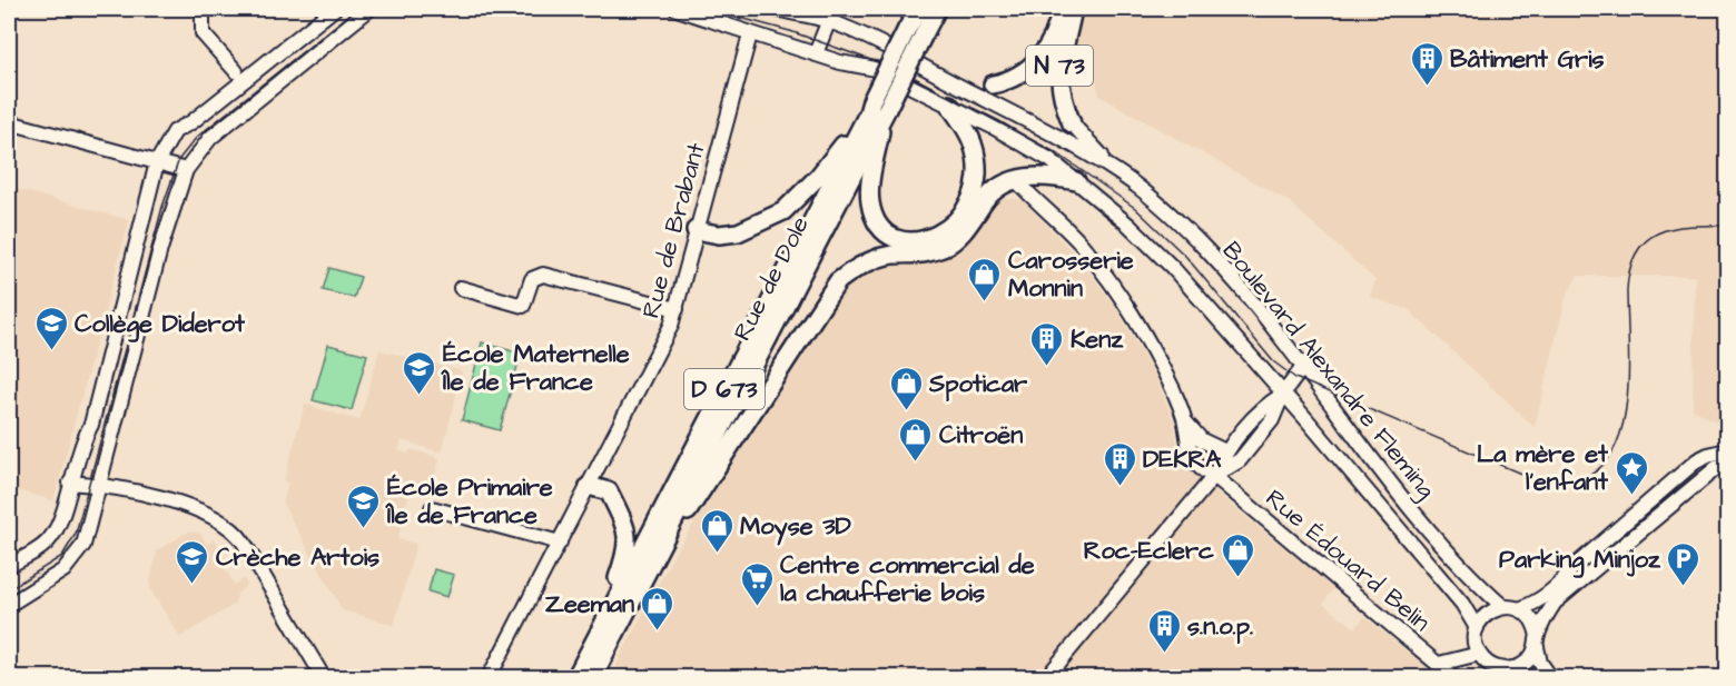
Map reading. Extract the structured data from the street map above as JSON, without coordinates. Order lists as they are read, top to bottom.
{
  "streets": {
    "main road": ["N 73", "Rue de Dole", "D 673"],
    "street": ["Rue de Brabant", "Boulevard Alexandre Fleming", "Rue Édouard Belin"]
  },
  "crossings": [
    ["N 73", "Boulevard Alexandre Fleming"],
    ["Rue de Brabant", "Boulevard Alexandre Fleming"]
  ],
  "places": {
    "building": [
      "Bâtiment Gris",
      "Kenz",
      "DEKRA",
      "s.n.o.p."
    ],
    "shop": [
      "Carosserie Monnin",
      "Spoticar",
      "Citroën",
      "Moyse 3D",
      "Roc-Eclerc",
      "Zeeman"
    ],
    "school or university": [
      "Collège Diderot",
      "École Maternelle Île de France",
      "École Primaire Île de France",
      "Crèche Artois"
    ],
    "place": ["La mère et l'enfant"],
    "parking": ["Parking Minjoz"],
    "supermarket": ["Centre commercial de la chaufferie bois"]
  }
}
